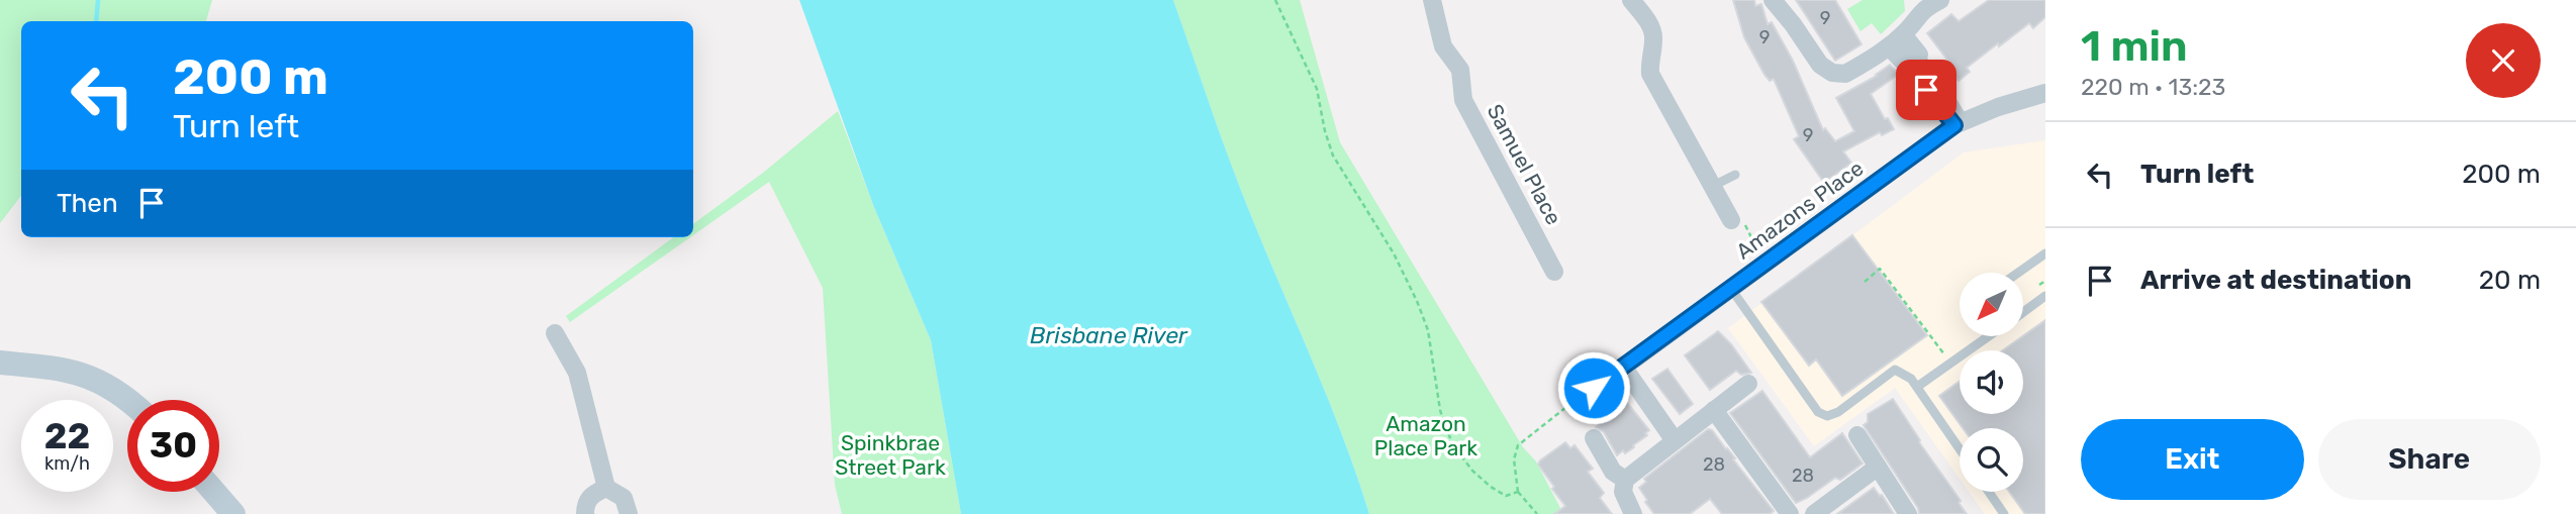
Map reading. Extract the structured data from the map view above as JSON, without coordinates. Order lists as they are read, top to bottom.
{
  "streets": {
    "street": ["Samuel Place", "Amazons Place"]
  },
  "water": ["Brisbane River"],
  "parks": ["Amazon Place Park", "Spinkbrae Street Park"],
  "house_numbers": [
    "9",
    "9",
    "9",
    "28",
    "28"
  ],
  "north": "bottom left",
  "page": {
    "heading": ["1 min", "220 m · 13:23"],
    "turn": ["200 m", "Turn left"],
    "list": [
      {
        "name": "Turn left",
        "value": "200 m"
      },
      {
        "name": "Arrive at destination",
        "value": "20 m"
      }
    ],
    "then": "Then",
    "speed": "22 km/h",
    "limit": "30",
    "buttons": ["Exit", "Share"]
  }
}
